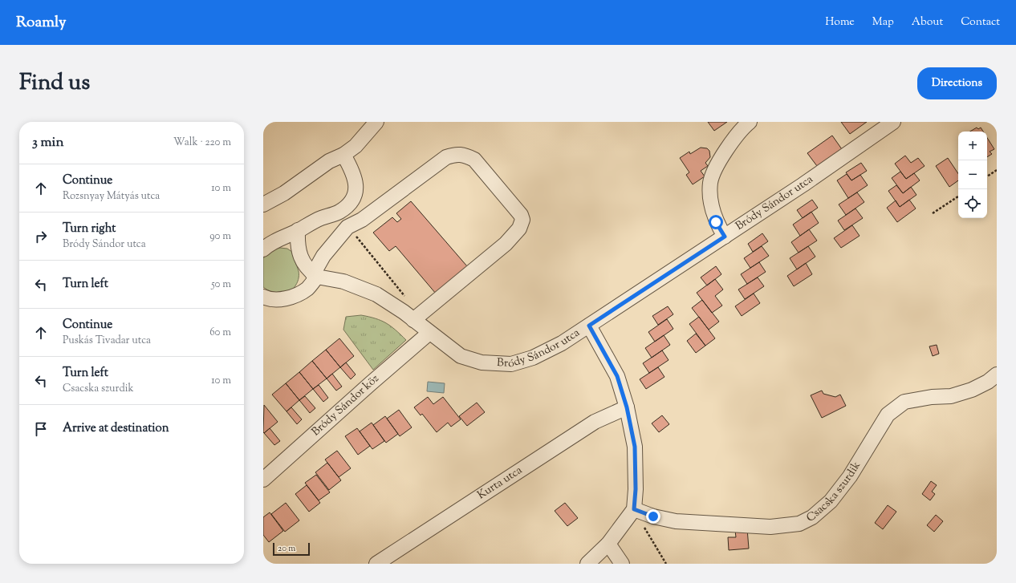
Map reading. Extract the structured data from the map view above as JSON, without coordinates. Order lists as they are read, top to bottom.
{
  "streets": {
    "street": [
      "Bródy Sándor utca",
      "Bródy Sándor köz",
      "Kurta utca",
      "Csacska szurdik"
    ]
  },
  "crossings": [
    ["Bródy Sándor utca", "Bródy Sándor köz"]
  ],
  "scale_bar": "20 m",
  "page": {
    "header": "Roamly",
    "nav": [
      "Home",
      "Map",
      "About",
      "Contact"
    ],
    "title": "Find us",
    "buttons": "Directions",
    "heading": ["3 min", "Walk · 220 m"],
    "map_buttons": ["+", "−"],
    "list": [
      ["Continue", "Rozsnyay Mátyás utca", "10 m"],
      ["Turn right", "Bródy Sándor utca", "90 m"],
      ["Turn left", "50 m"],
      ["Continue", "Puskás Tivadar utca", "60 m"],
      ["Turn left", "Csacska szurdik", "10 m"],
      "Arrive at destination"
    ],
    "scale": "20 m"
  }
}
